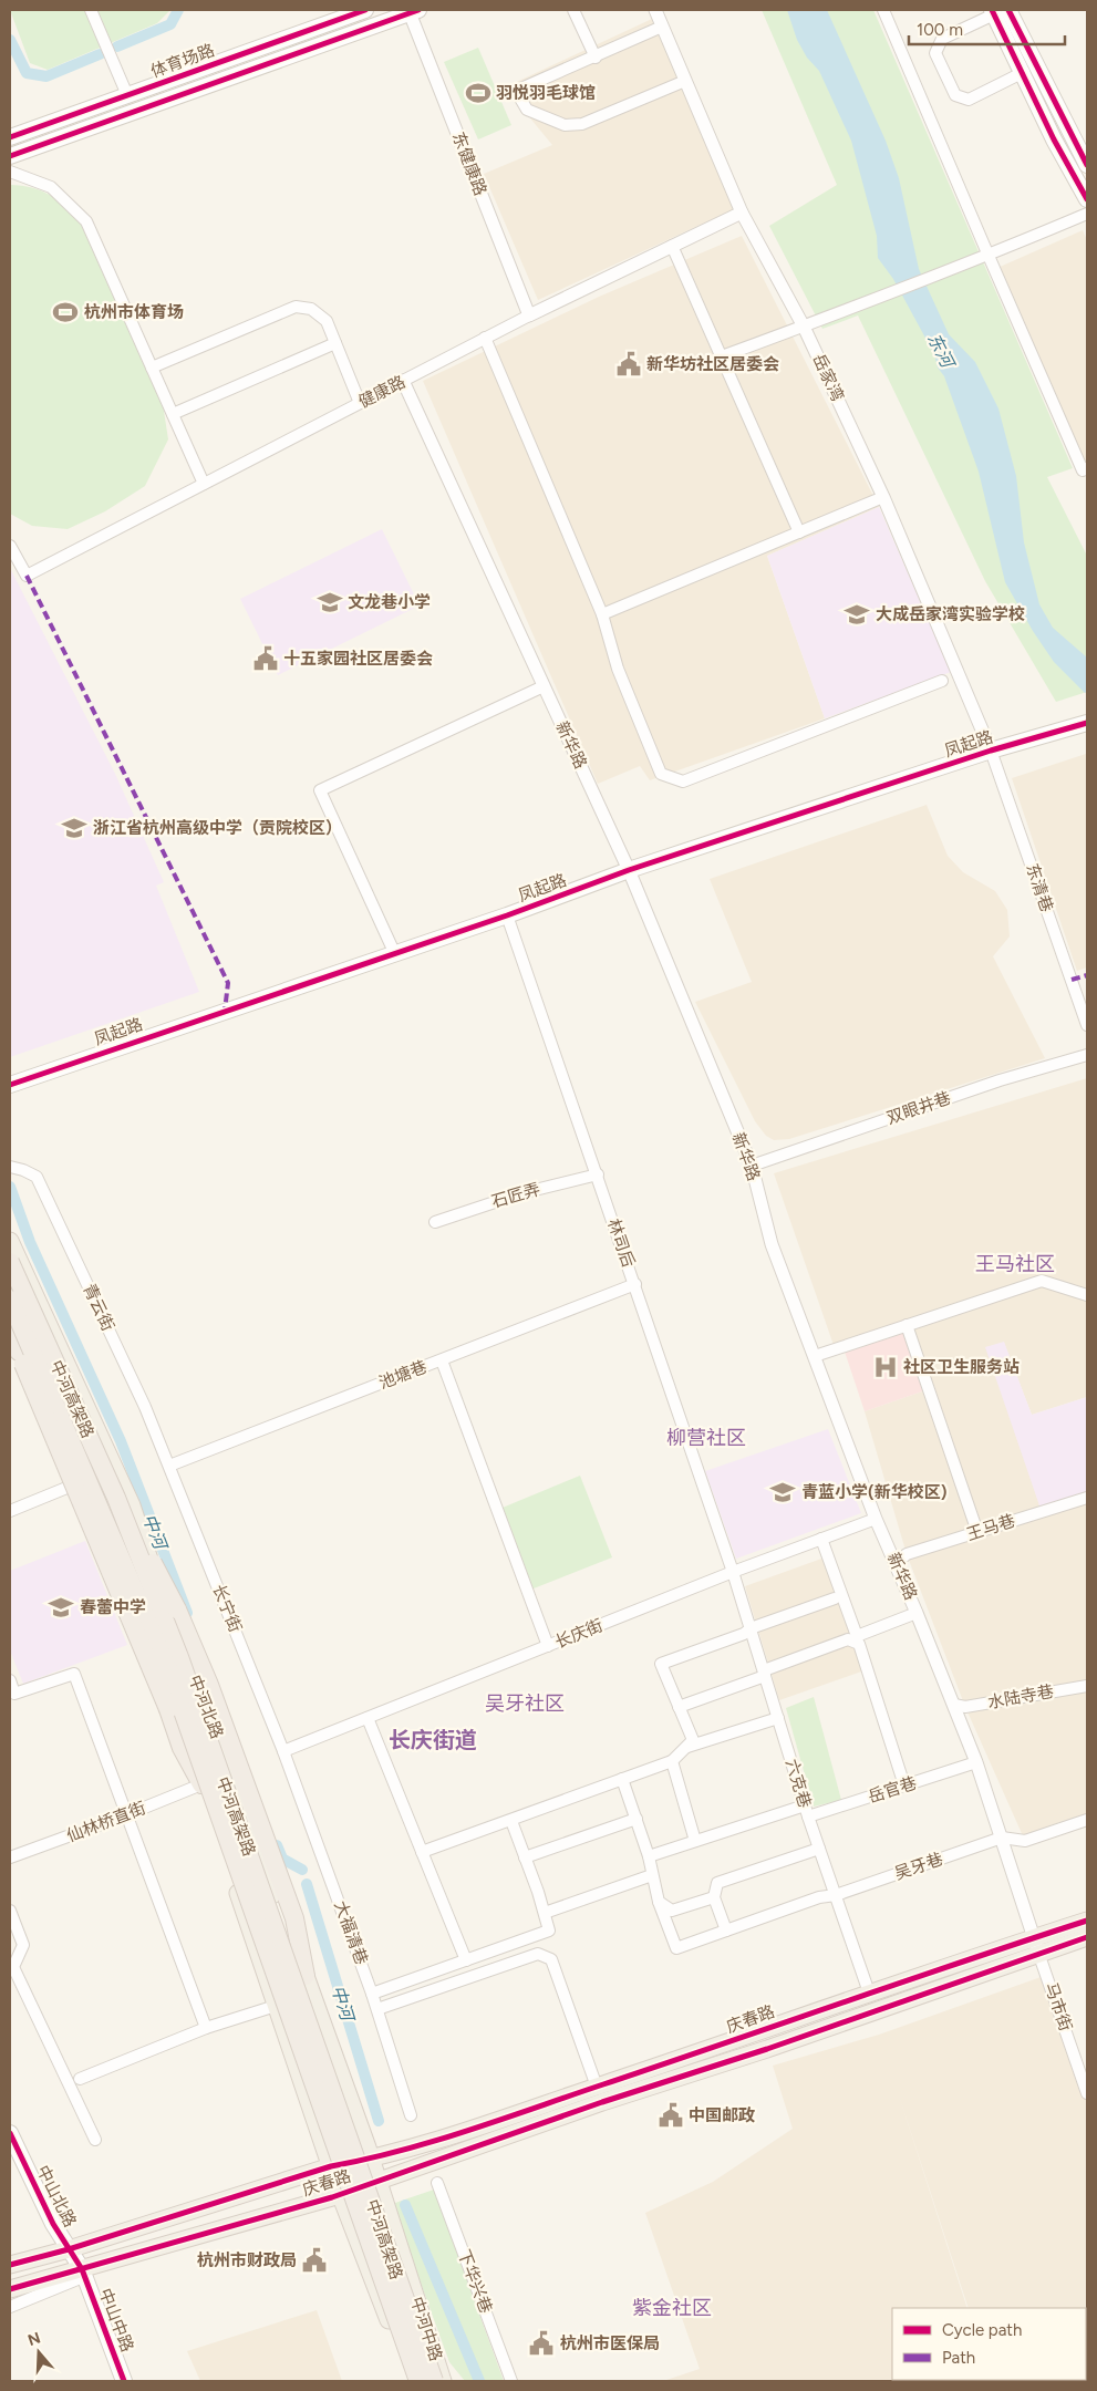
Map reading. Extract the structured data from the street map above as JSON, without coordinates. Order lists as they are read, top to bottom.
{
  "streets": {
    "highway": ["中河高架路"],
    "main road": [
      "体育场路",
      "凤起路",
      "中河北路",
      "庆春路",
      "中山北路",
      "中山中路",
      "中河中路"
    ],
    "street": [
      "东健康路",
      "岳家湾",
      "健康路",
      "新华路",
      "东清巷",
      "双眼井巷",
      "石匠弄",
      "林司后",
      "青云街",
      "池塘巷",
      "王马巷",
      "长宁街",
      "长庆街",
      "水陆寺巷",
      "六克巷",
      "岳官巷",
      "仙林桥直街",
      "吴牙巷",
      "大福清巷",
      "马市街",
      "下华兴巷"
    ]
  },
  "crossings": [
    ["体育场路", "东健康路"],
    ["东健康路", "健康路"],
    ["岳家湾", "健康路"],
    ["岳家湾", "凤起路"],
    ["岳家湾", "东清巷"],
    ["健康路", "新华路"],
    ["凤起路", "新华路"],
    ["凤起路", "东清巷"],
    ["凤起路", "林司后"],
    ["新华路", "双眼井巷"],
    ["新华路", "王马巷"],
    ["新华路", "长庆街"],
    ["新华路", "水陆寺巷"],
    ["新华路", "岳官巷"],
    ["新华路", "吴牙巷"],
    ["新华路", "马市街"],
    ["新华路", "庆春路"],
    ["石匠弄", "林司后"],
    ["林司后", "池塘巷"],
    ["林司后", "长庆街"],
    ["林司后", "六克巷"],
    ["青云街", "池塘巷"],
    ["青云街", "长宁街"],
    ["池塘巷", "长宁街"],
    ["中河高架路", "中河中路"],
    ["长宁街", "长庆街"],
    ["长宁街", "大福清巷"],
    ["长庆街", "六克巷"],
    ["长庆街", "大福清巷"],
    ["中河北路", "仙林桥直街"],
    ["中河北路", "庆春路"],
    ["中河北路", "中河中路"],
    ["六克巷", "岳官巷"],
    ["六克巷", "吴牙巷"],
    ["六克巷", "庆春路"],
    ["马市街", "庆春路"],
    ["庆春路", "中山北路"],
    ["庆春路", "中山中路"],
    ["庆春路", "中河中路"],
    ["中山北路", "中山中路"]
  ],
  "districts": [
    "王马社区",
    "柳营社区",
    "吴牙社区",
    "长庆街道",
    "紫金社区"
  ],
  "water": ["东河", "中河"],
  "places": {
    "sports": ["羽悦羽毛球馆", "杭州市体育场"],
    "public building": [
      "新华坊社区居委会",
      "十五家园社区居委会",
      "中国邮政",
      "杭州市财政局",
      "杭州市医保局"
    ],
    "school or university": [
      "文龙巷小学",
      "大成岳家湾实验学校",
      "浙江省杭州高级中学（贡院校区）",
      "青蓝小学(新华校区)",
      "春蕾中学"
    ],
    "hospital": ["社区卫生服务站"]
  },
  "legend": ["Cycle path", "Path"],
  "scale_bar": "100 m",
  "north": "top"
}
